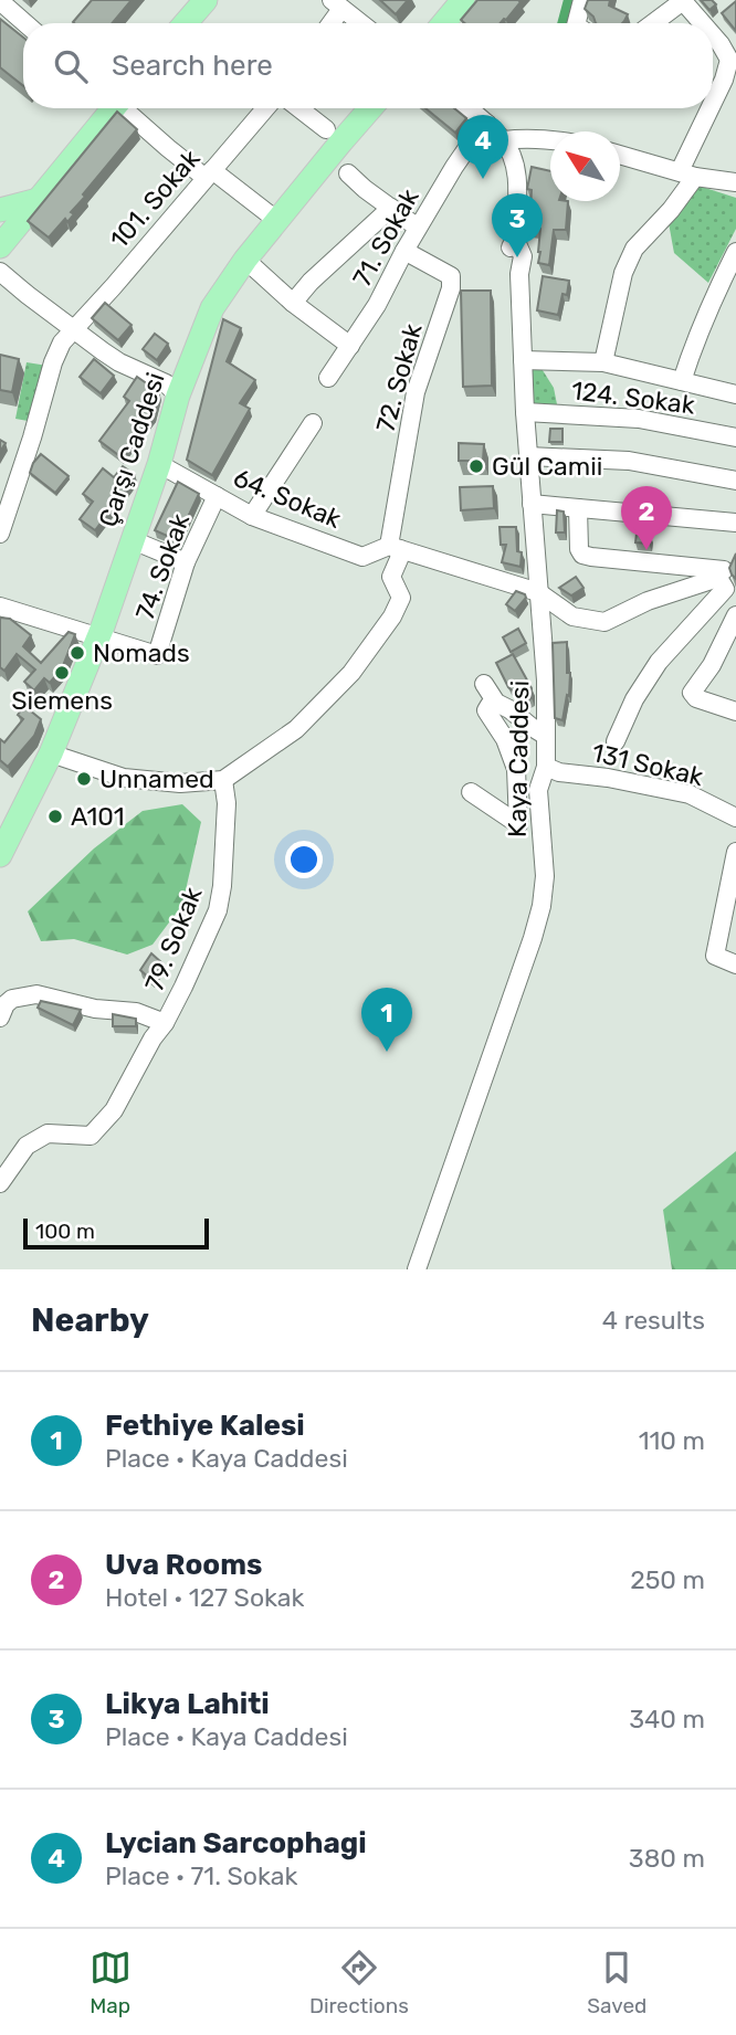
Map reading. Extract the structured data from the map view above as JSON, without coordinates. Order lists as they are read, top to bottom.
{
  "streets": {
    "main road": ["Çarşı Caddesi"],
    "street": [
      "101. Sokak",
      "71. Sokak",
      "72. Sokak",
      "124. Sokak",
      "64. Sokak",
      "74. Sokak",
      "Kaya Caddesi",
      "131 Sokak",
      "79. Sokak"
    ]
  },
  "crossings": [
    ["71. Sokak", "72. Sokak"],
    ["71. Sokak", "Kaya Caddesi"],
    ["72. Sokak", "64. Sokak"],
    ["72. Sokak", "79. Sokak"],
    ["124. Sokak", "Kaya Caddesi"],
    ["Çarşı Caddesi", "64. Sokak"],
    ["Çarşı Caddesi", "74. Sokak"],
    ["64. Sokak", "74. Sokak"],
    ["Kaya Caddesi", "131 Sokak"]
  ],
  "places": [
    "Gül Camii",
    "Nomads",
    "Siemens",
    "Unnamed",
    "A101"
  ],
  "scale_bar": "100 m",
  "north": "top left",
  "page": {
    "search": "Search here",
    "pins": [
      "4",
      "3",
      "2",
      "1"
    ],
    "scale": "100 m",
    "heading": ["Nearby", "4 results"],
    "list": [
      {
        "mark": "1",
        "name": "Fethiye Kalesi",
        "note": "Place · Kaya Caddesi",
        "value": "110 m"
      },
      {
        "mark": "2",
        "name": "Uva Rooms",
        "note": "Hotel · 127 Sokak",
        "value": "250 m"
      },
      {
        "mark": "3",
        "name": "Likya Lahiti",
        "note": "Place · Kaya Caddesi",
        "value": "340 m"
      },
      {
        "mark": "4",
        "name": "Lycian Sarcophagi",
        "note": "Place · 71. Sokak",
        "value": "380 m"
      }
    ],
    "nav": ["Map", "Directions", "Saved"]
  }
}
